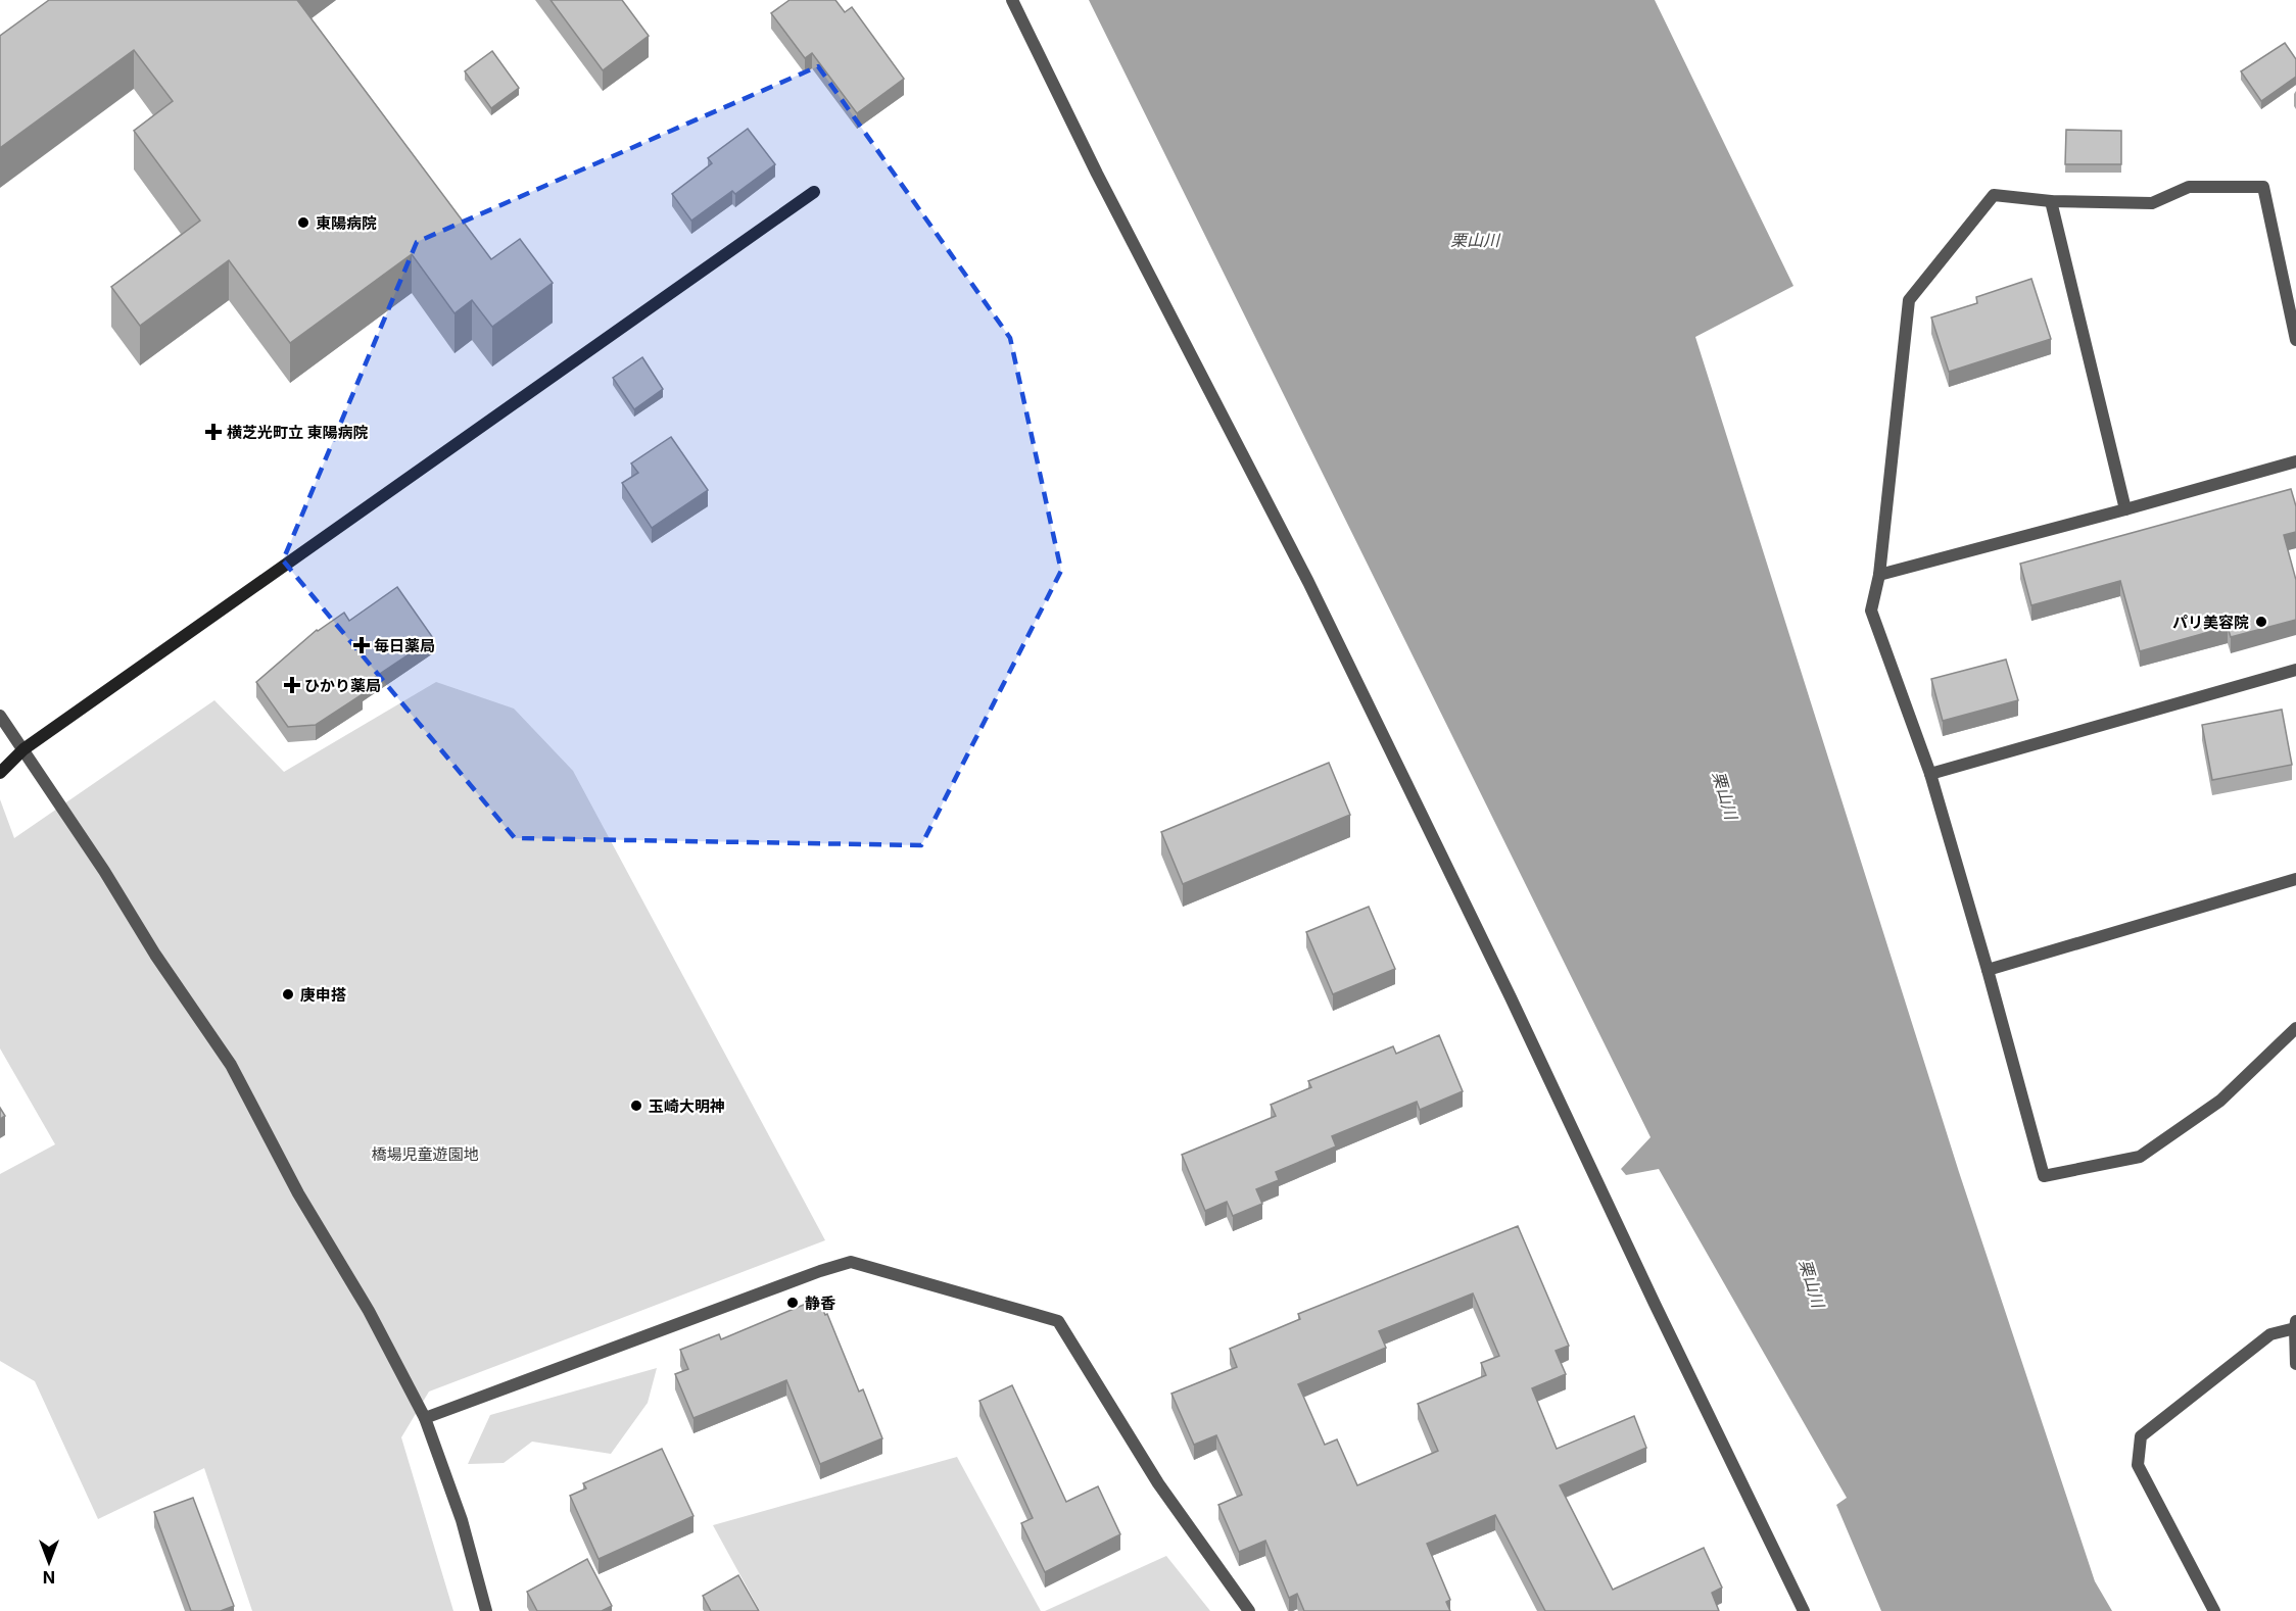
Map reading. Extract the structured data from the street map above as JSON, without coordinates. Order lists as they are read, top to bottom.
{
  "water": ["栗山川"],
  "parks": ["橋場児童遊園地"],
  "places": {
    "other": [
      "東陽病院",
      "パリ美容院",
      "庚申搭",
      "玉崎大明神",
      "静香"
    ],
    "health": ["横芝光町立 東陽病院", "毎日薬局", "ひかり薬局"]
  },
  "north": "bottom"
}
